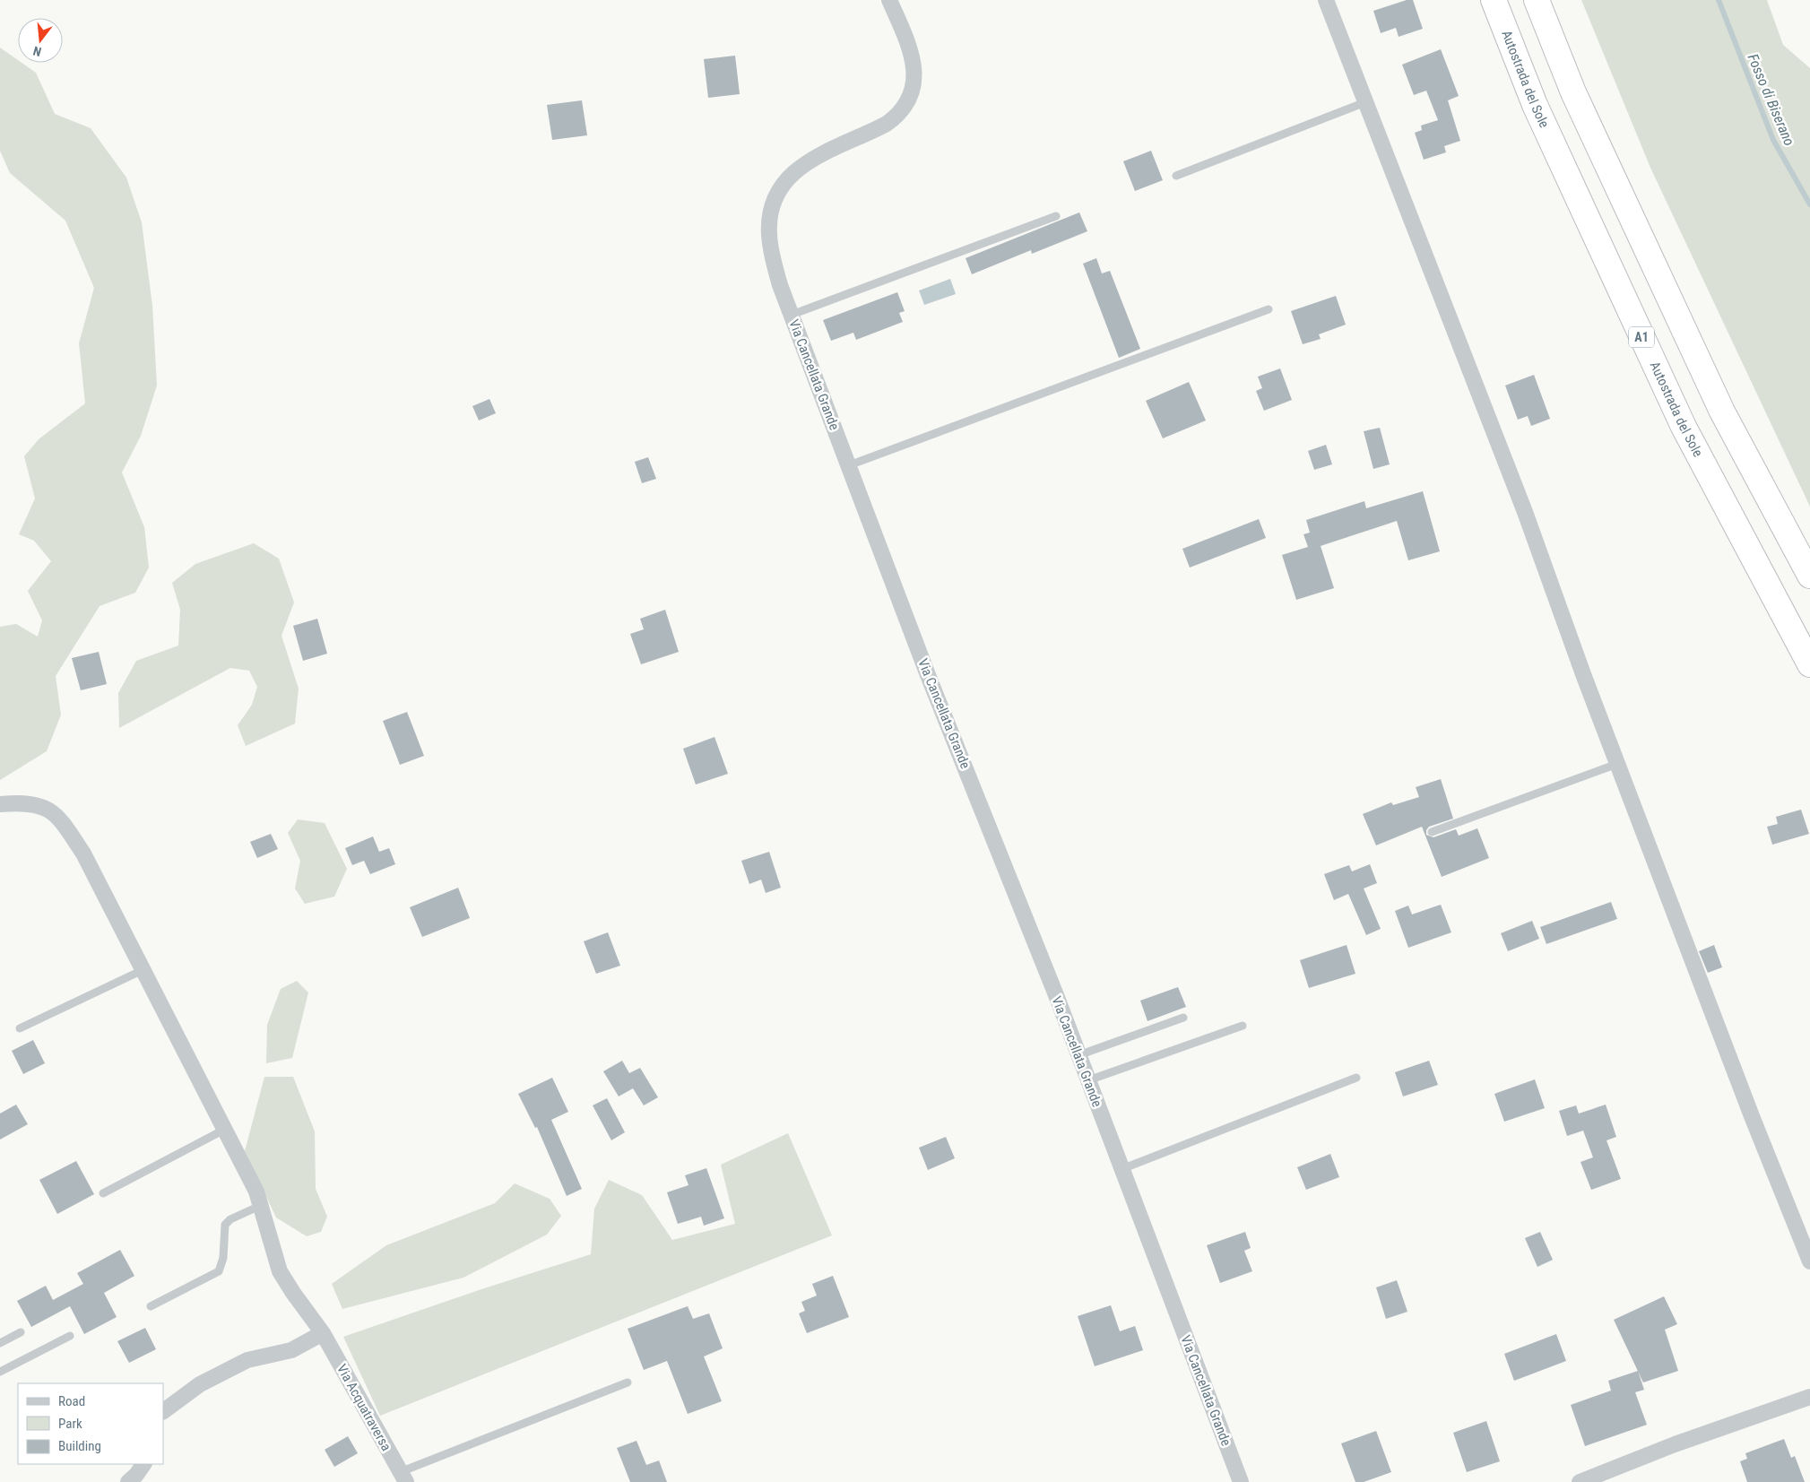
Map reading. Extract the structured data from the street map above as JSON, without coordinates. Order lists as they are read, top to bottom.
{
  "streets": {
    "highway": ["Autostrada del Sole", "A1"],
    "street": ["Via Cancellata Grande", "Via Acquatraversa"]
  },
  "water": ["Fosso di Biserano"],
  "legend": ["Road", "Park", "Building"],
  "north": "bottom"
}
